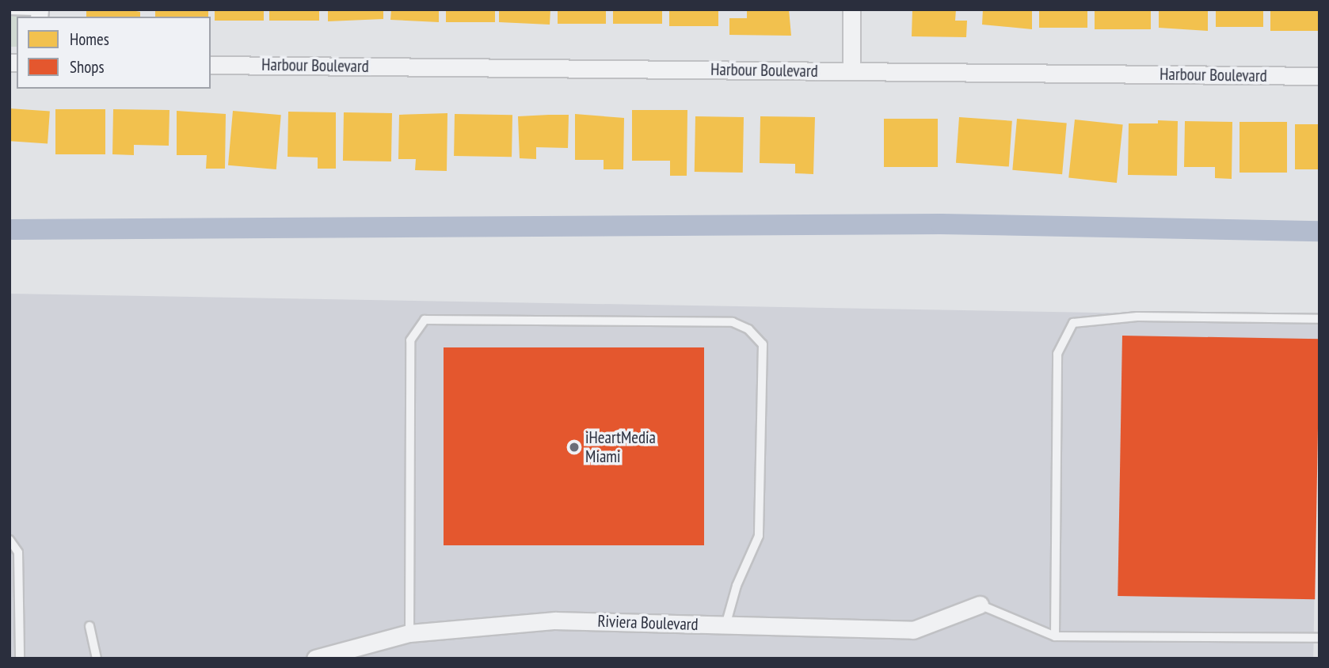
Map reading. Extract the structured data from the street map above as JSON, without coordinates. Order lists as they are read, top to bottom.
{
  "streets": {
    "street": ["Harbour Boulevard", "Riviera Boulevard"]
  },
  "places": ["iHeartMedia Miami"],
  "legend": ["Homes", "Shops"]
}
